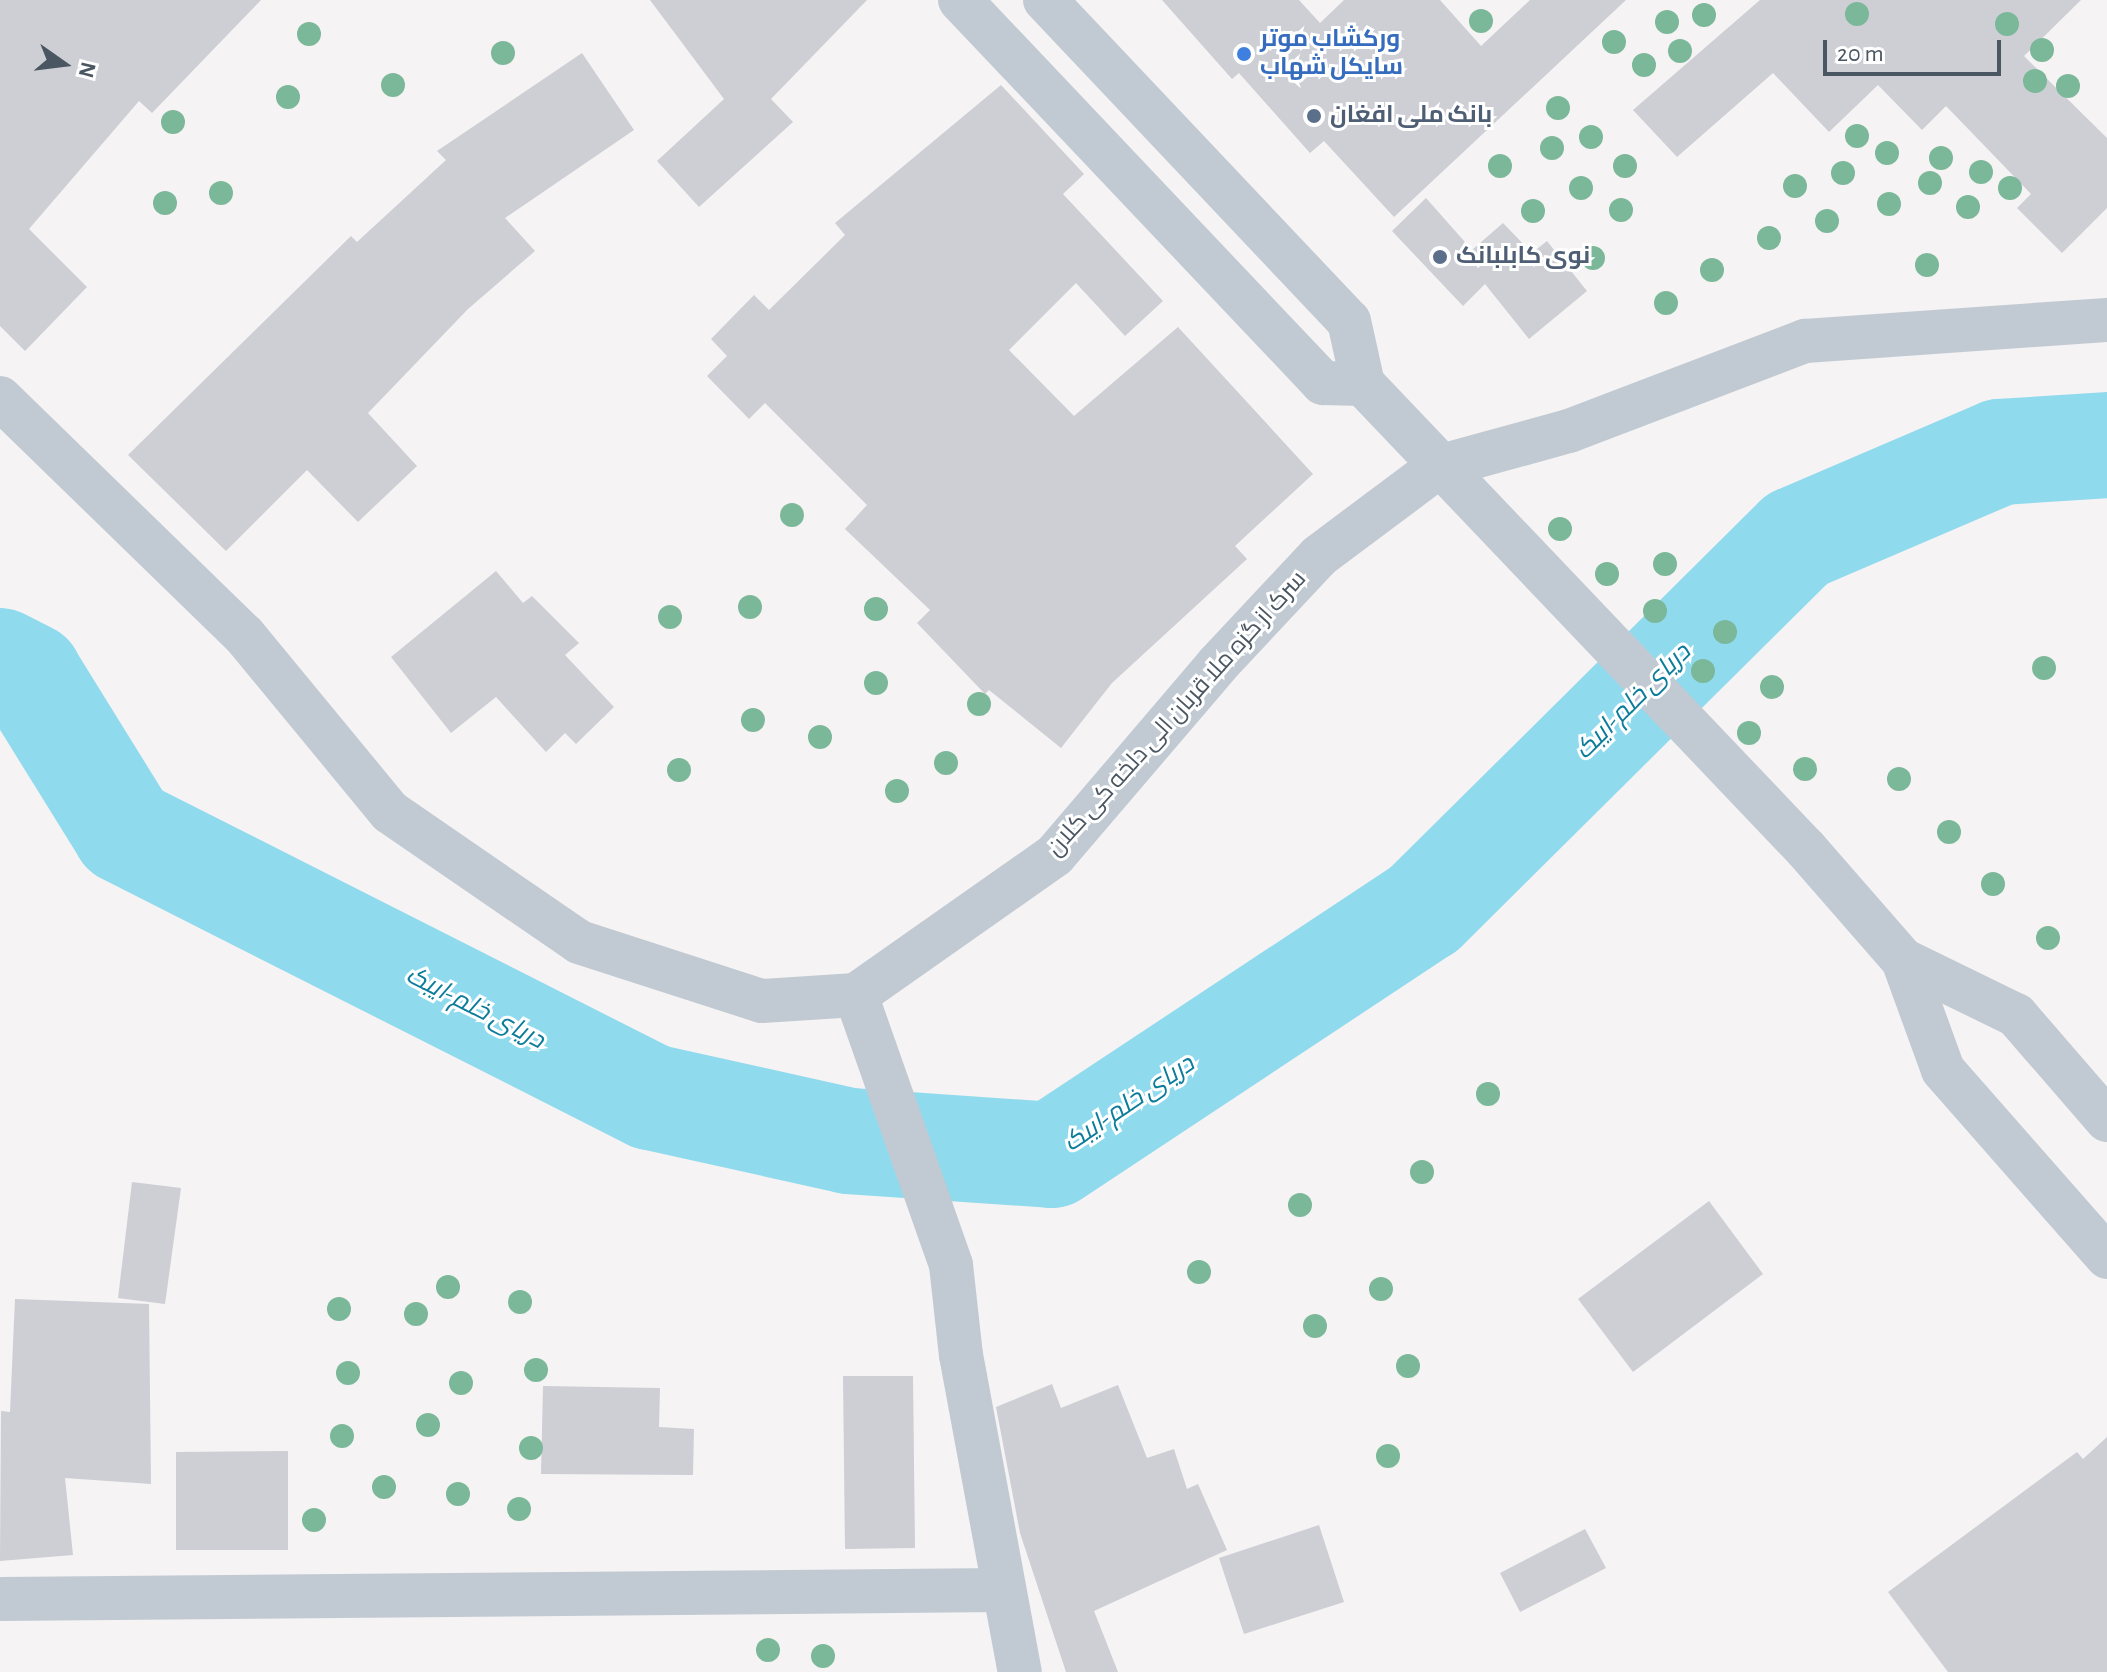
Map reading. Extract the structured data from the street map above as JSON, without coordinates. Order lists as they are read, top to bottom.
{
  "streets": {
    "street": ["سرک از گزه ملا قربان الی دلخه کی کلان"]
  },
  "water": ["دریای خلم-ایبک"],
  "places": ["ورکشاب موتر سایکل شهاب", "بانک ملی افغان", "نوی کابلبانک"],
  "scale_bar": "20 m",
  "north": "right"
}
